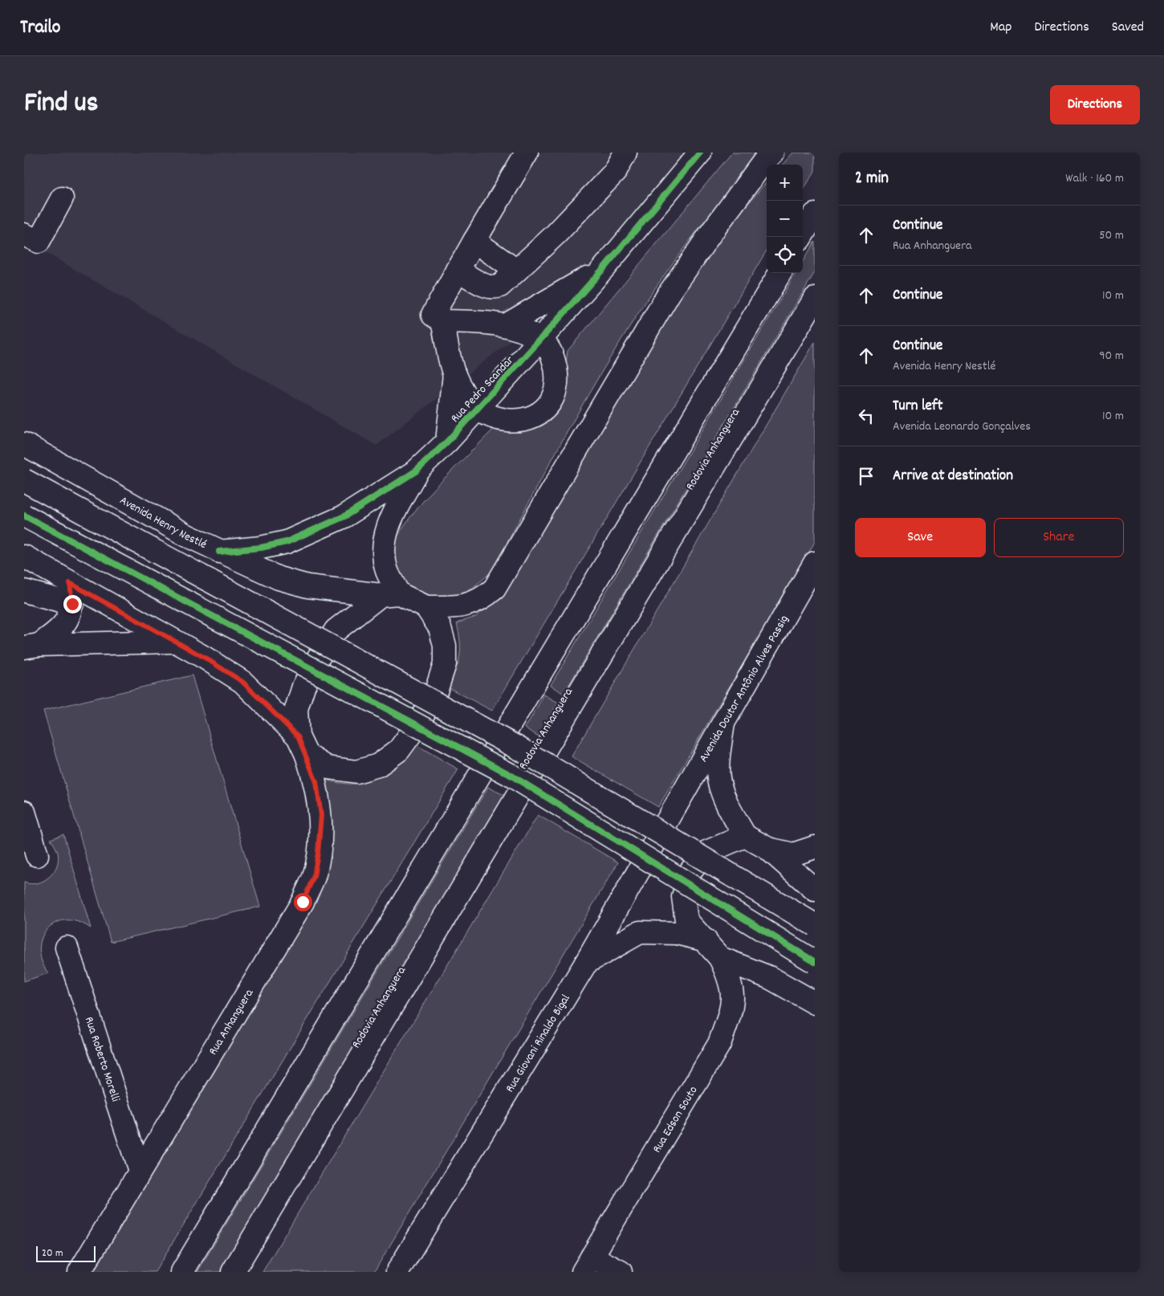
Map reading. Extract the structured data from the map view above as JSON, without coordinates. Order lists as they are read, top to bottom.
{
  "streets": {
    "main road": [
      "Rua Pedro Scandar",
      "Rodovia Anhanguera",
      "Avenida Henry Nestlé",
      "Avenida Doutor Antônio Alves Passig",
      "Rua Anhanguera",
      "Rua Giovani Rinaldo Bigal",
      "Rua Roberto Morelli",
      "Rua Edson Souto"
    ]
  },
  "crossings": [
    ["Rua Pedro Scandar", "Avenida Henry Nestlé"],
    ["Avenida Doutor Antônio Alves Passig", "Rua Giovani Rinaldo Bigal"],
    ["Rua Anhanguera", "Rua Roberto Morelli"]
  ],
  "scale_bar": "20 m",
  "page": {
    "header": "Trailo",
    "nav": ["Map", "Directions", "Saved"],
    "title": "Find us",
    "buttons": [
      "Directions",
      ["Save", "Share"]
    ],
    "heading": ["2 min", "Walk · 160 m"],
    "map_buttons": ["+", "−"],
    "list": [
      ["Continue", "Rua Anhanguera", "50 m"],
      ["Continue", "10 m"],
      ["Continue", "Avenida Henry Nestlé", "90 m"],
      ["Turn left", "Avenida Leonardo Gonçalves", "10 m"],
      "Arrive at destination"
    ],
    "scale": "20 m"
  }
}
